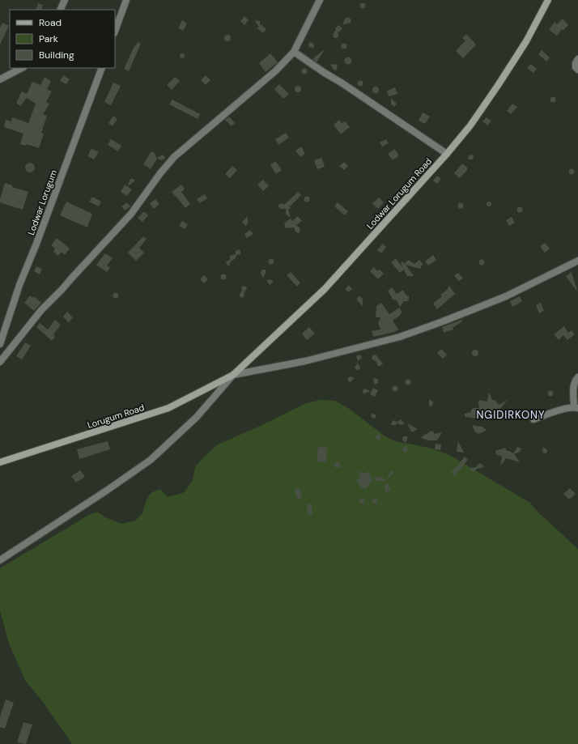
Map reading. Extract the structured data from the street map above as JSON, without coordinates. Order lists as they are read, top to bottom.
{
  "streets": {
    "main road": ["Lodwar Lorugum Road", "Lorugum Road"],
    "street": ["Lodwar Lorugum"]
  },
  "crossings": [
    ["Lodwar Lorugum Road", "Lorugum Road"]
  ],
  "districts": ["NGIDIRKONY"],
  "legend": ["Road", "Park", "Building"]
}
